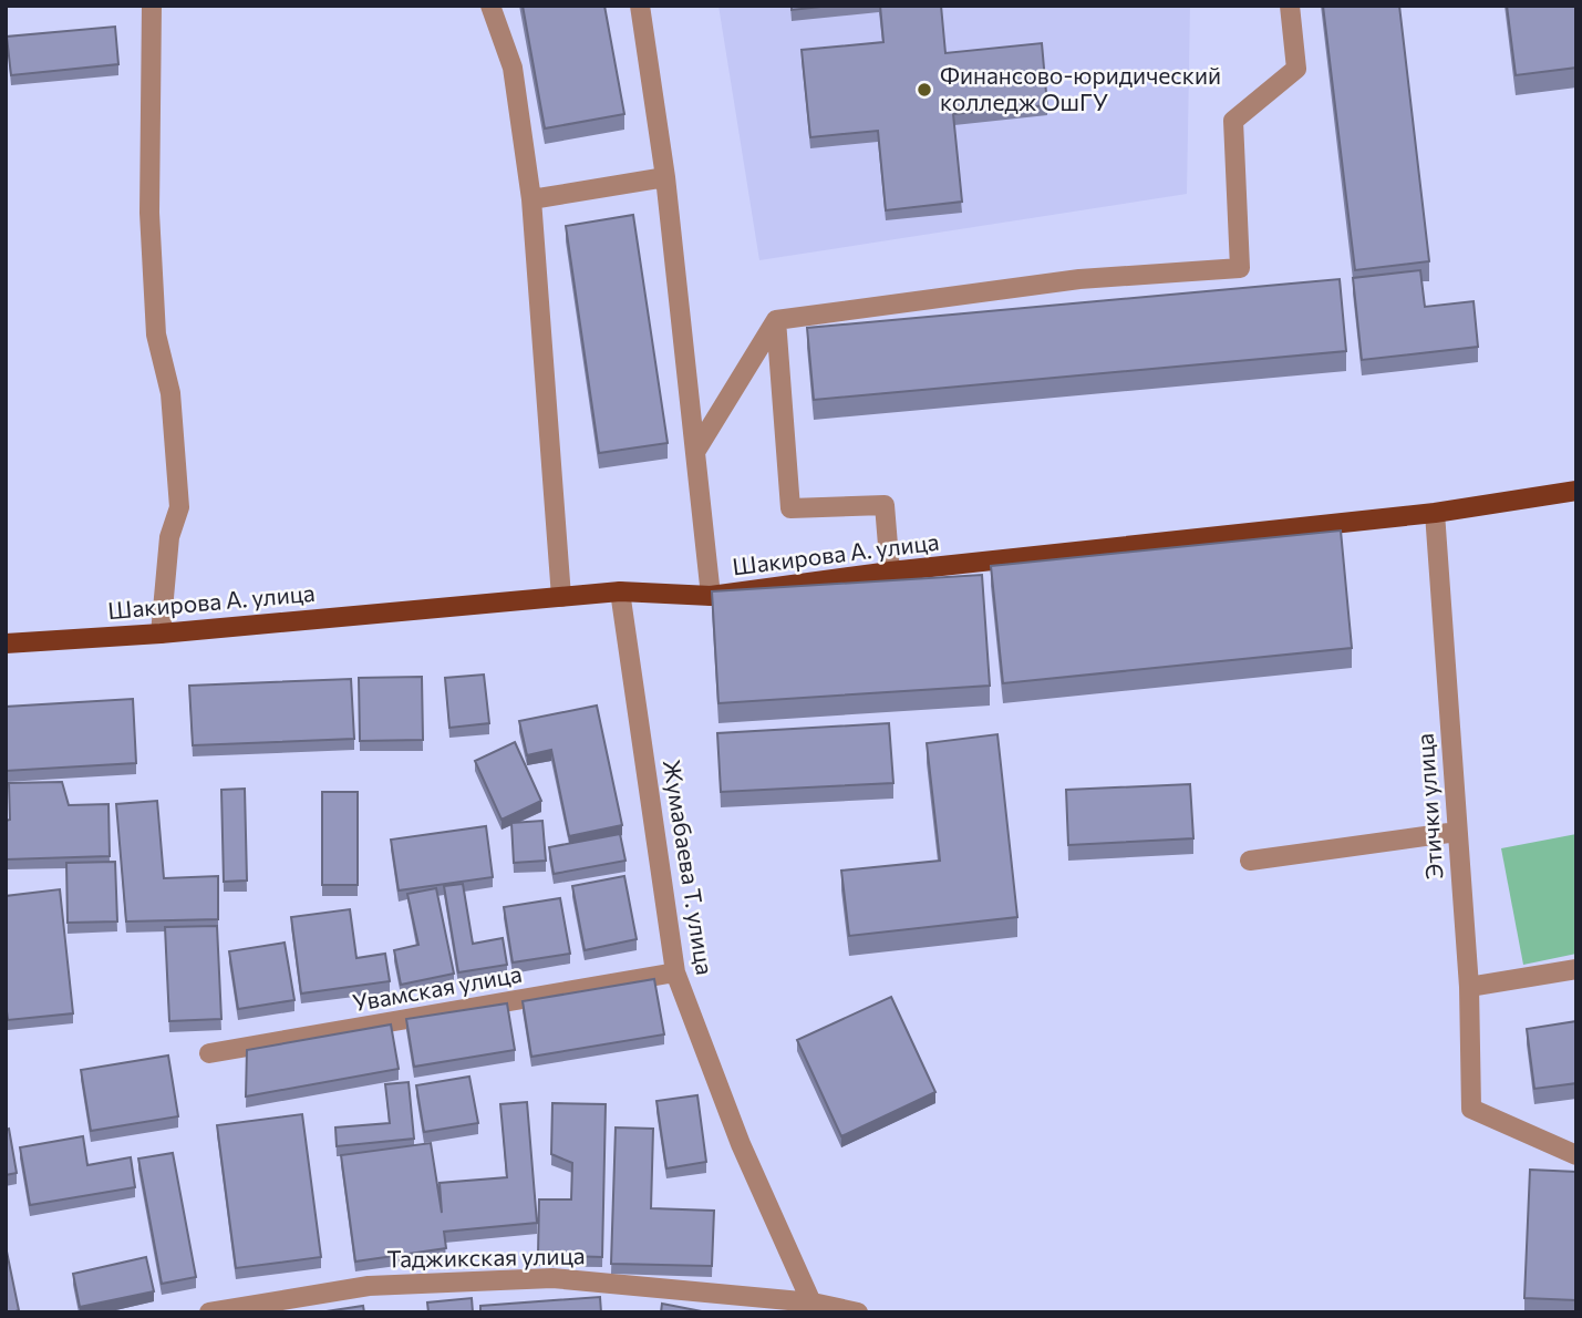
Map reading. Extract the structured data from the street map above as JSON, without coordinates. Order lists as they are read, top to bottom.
{
  "streets": {
    "main road": ["Шакирова А. улица"],
    "street": [
      "Этички улица",
      "Жумабаева Т. улица",
      "Увамская улица",
      "Таджикская улица"
    ]
  },
  "crossings": [
    ["Шакирова А. улица", "Этички улица"],
    ["Шакирова А. улица", "Жумабаева Т. улица"],
    ["Жумабаева Т. улица", "Увамская улица"],
    ["Жумабаева Т. улица", "Таджикская улица"]
  ],
  "places": ["Финансово-юридический колледж ОшГУ"]
}
